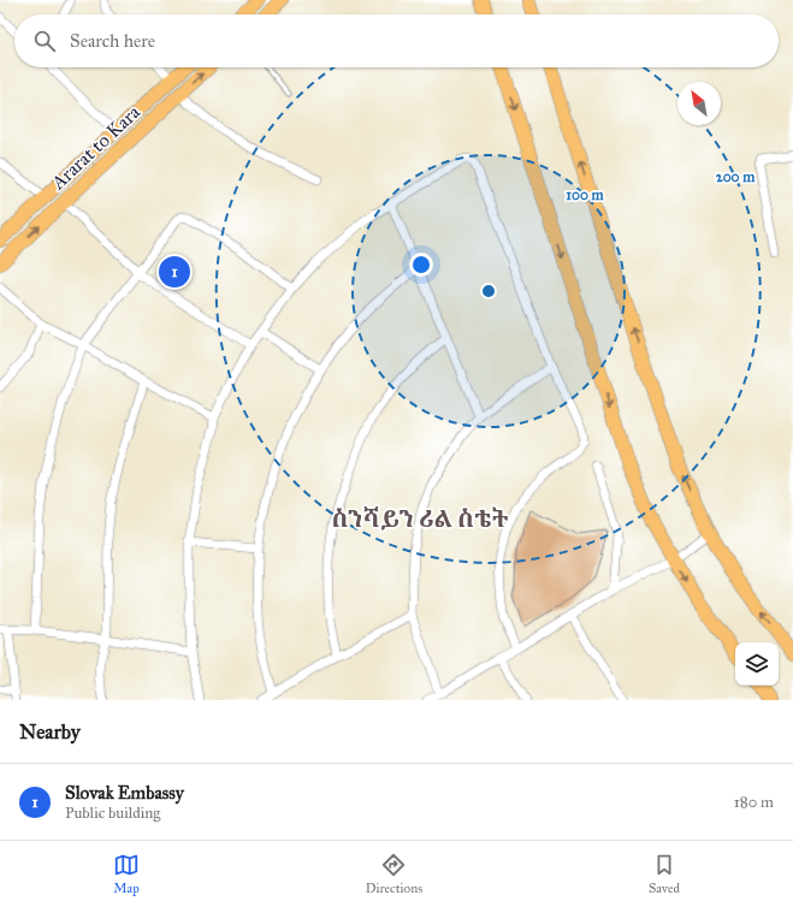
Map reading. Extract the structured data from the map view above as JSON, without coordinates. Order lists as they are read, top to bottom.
{
  "streets": {
    "main road": ["Ararat to Kara"]
  },
  "districts": ["ስንሻይን ሪል ስቴት"],
  "north": "top left",
  "page": {
    "search": "Search here",
    "pins": "1",
    "heading": "Nearby",
    "list": [
      {
        "mark": "1",
        "name": "Slovak Embassy",
        "note": "Public building",
        "value": "180 m"
      }
    ],
    "nav": ["Map", "Directions", "Saved"]
  },
  "rings": ["200 m", "100 m"]
}
